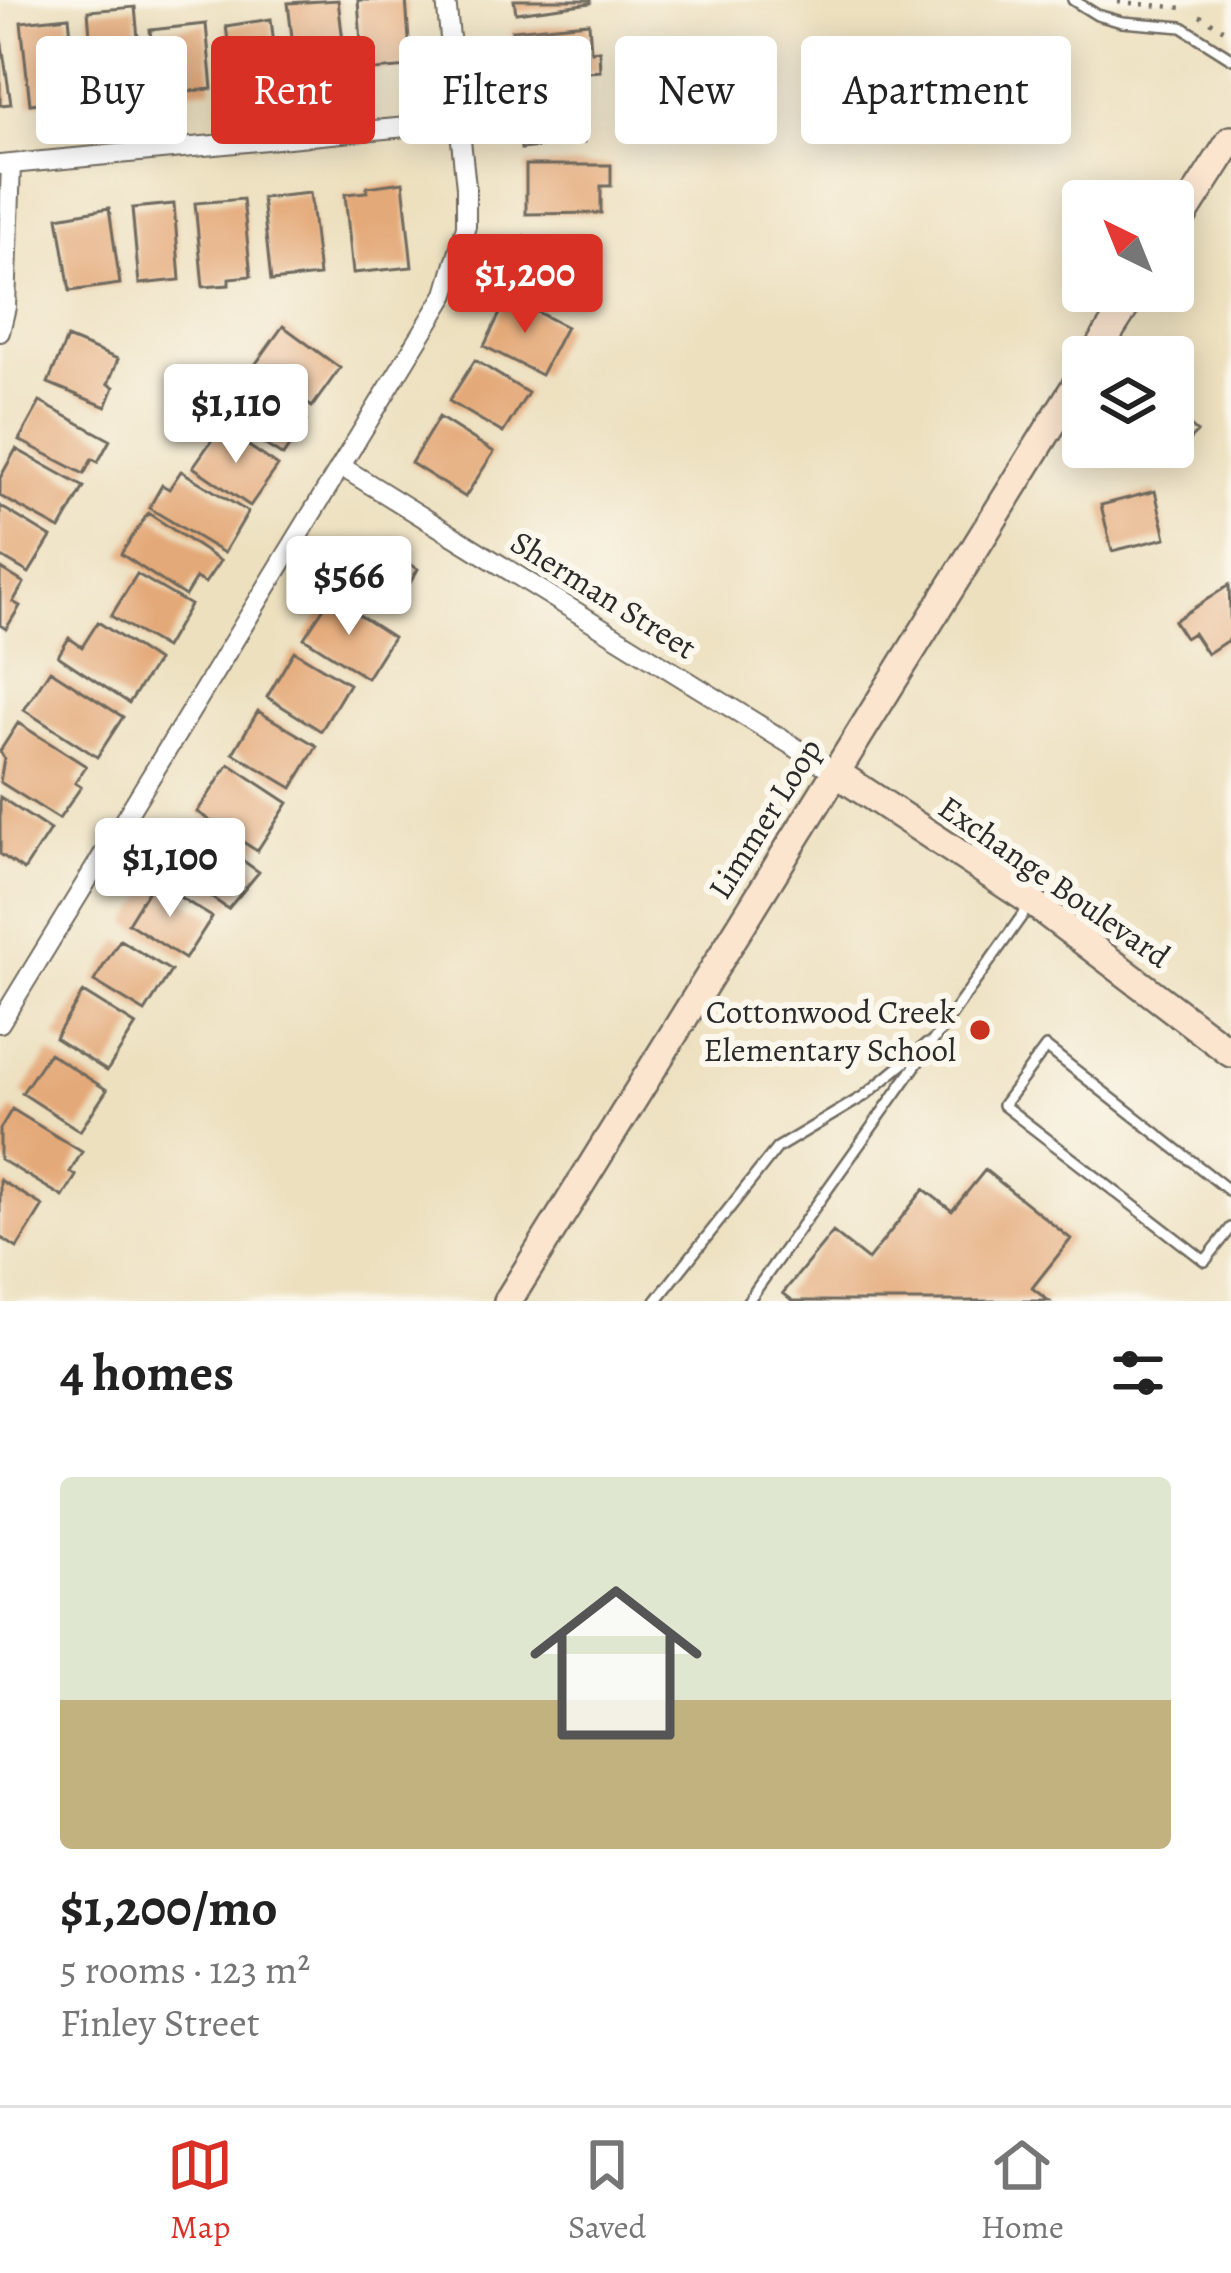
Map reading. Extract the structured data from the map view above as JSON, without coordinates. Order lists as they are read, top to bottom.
{
  "streets": {
    "street": ["Sherman Street", "Limmer Loop", "Exchange Boulevard"]
  },
  "crossings": [
    ["Sherman Street", "Limmer Loop"],
    ["Sherman Street", "Exchange Boulevard"],
    ["Limmer Loop", "Exchange Boulevard"]
  ],
  "places": ["Cottonwood Creek Elementary School"],
  "north": "top left",
  "page": {
    "chip": [
      "Buy",
      "Rent",
      "Filters",
      "New",
      "Apartment"
    ],
    "price": [
      "$1,200",
      "$1,110",
      "$566",
      "$1,100"
    ],
    "heading": "4 homes",
    "list": [
      {
        "name": "$1,200/mo",
        "note": "5 rooms · 123 m² · Finley Street"
      }
    ],
    "tabs": ["Map", "Saved", "Home"]
  }
}
